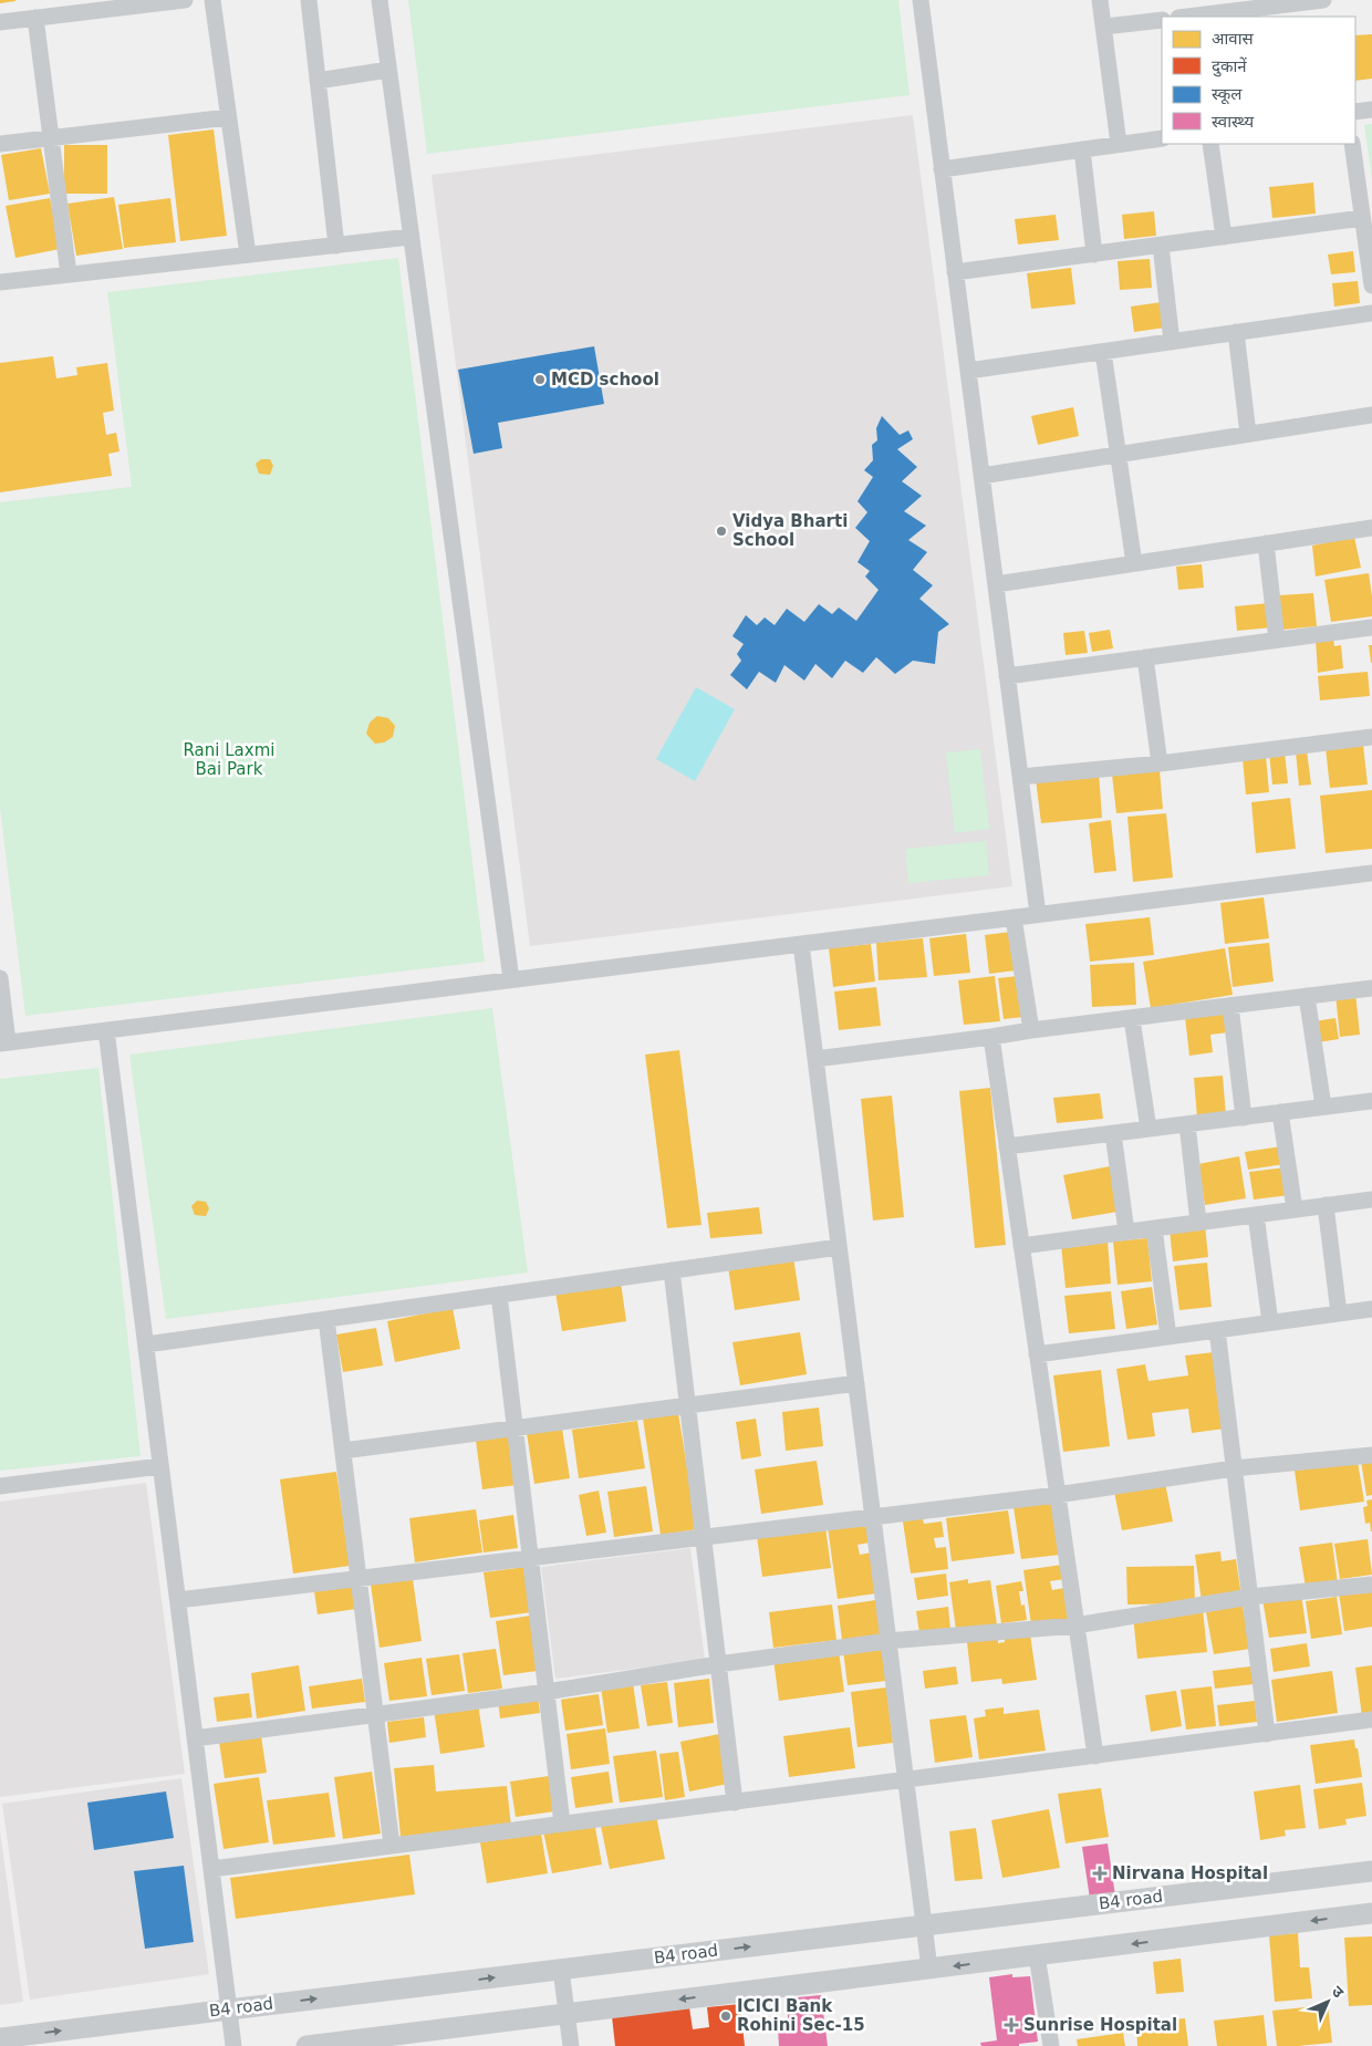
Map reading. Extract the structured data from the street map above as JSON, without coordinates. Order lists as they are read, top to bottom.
{
  "streets": {
    "street": ["B4 road"]
  },
  "parks": ["Rani Laxmi Bai Park"],
  "places": {
    "other": ["MCD school", "Vidya Bharti School", "ICICI Bank Rohini Sec-15"],
    "health": ["Nirvana Hospital", "Sunrise Hospital"]
  },
  "legend": [
    "आवास",
    "दुकानें",
    "स्कूल",
    "स्वास्थ्य"
  ],
  "north": "top right"
}
